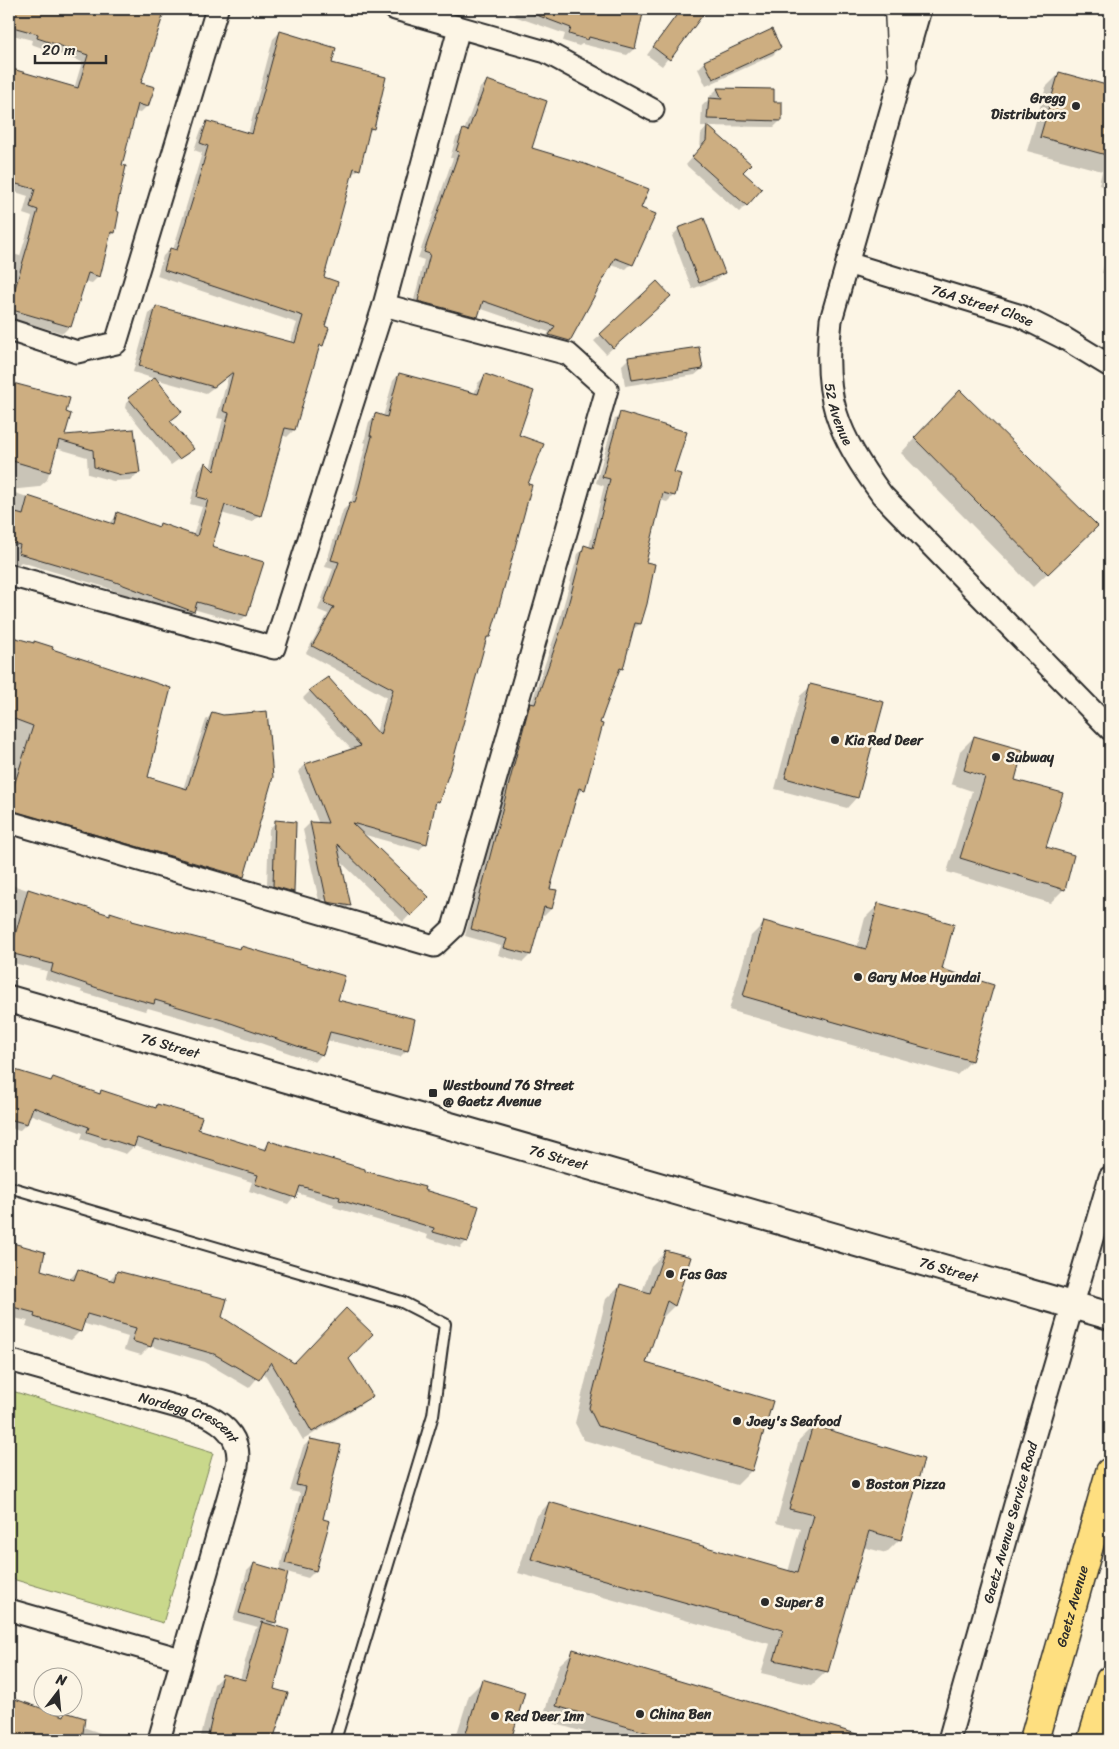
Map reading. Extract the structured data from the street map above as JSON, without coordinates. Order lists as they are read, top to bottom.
{
  "streets": {
    "main road": ["Gaetz Avenue"],
    "street": [
      "76A Street Close",
      "52 Avenue",
      "76 Street",
      "Nordegg Crescent",
      "Gaetz Avenue Service Road"
    ]
  },
  "crossings": [
    ["76A Street Close", "52 Avenue"],
    ["76 Street", "Gaetz Avenue Service Road"]
  ],
  "places": {
    "other": [
      "Gregg Distributors",
      "Kia Red Deer",
      "Subway",
      "Gary Moe Hyundai",
      "Fas Gas",
      "Joey's Seafood",
      "Boston Pizza",
      "Super 8",
      "China Ben",
      "Red Deer Inn"
    ],
    "transit": ["Westbound 76 Street @ Gaetz Avenue"]
  },
  "scale_bar": "20 m",
  "north": "top"
}
